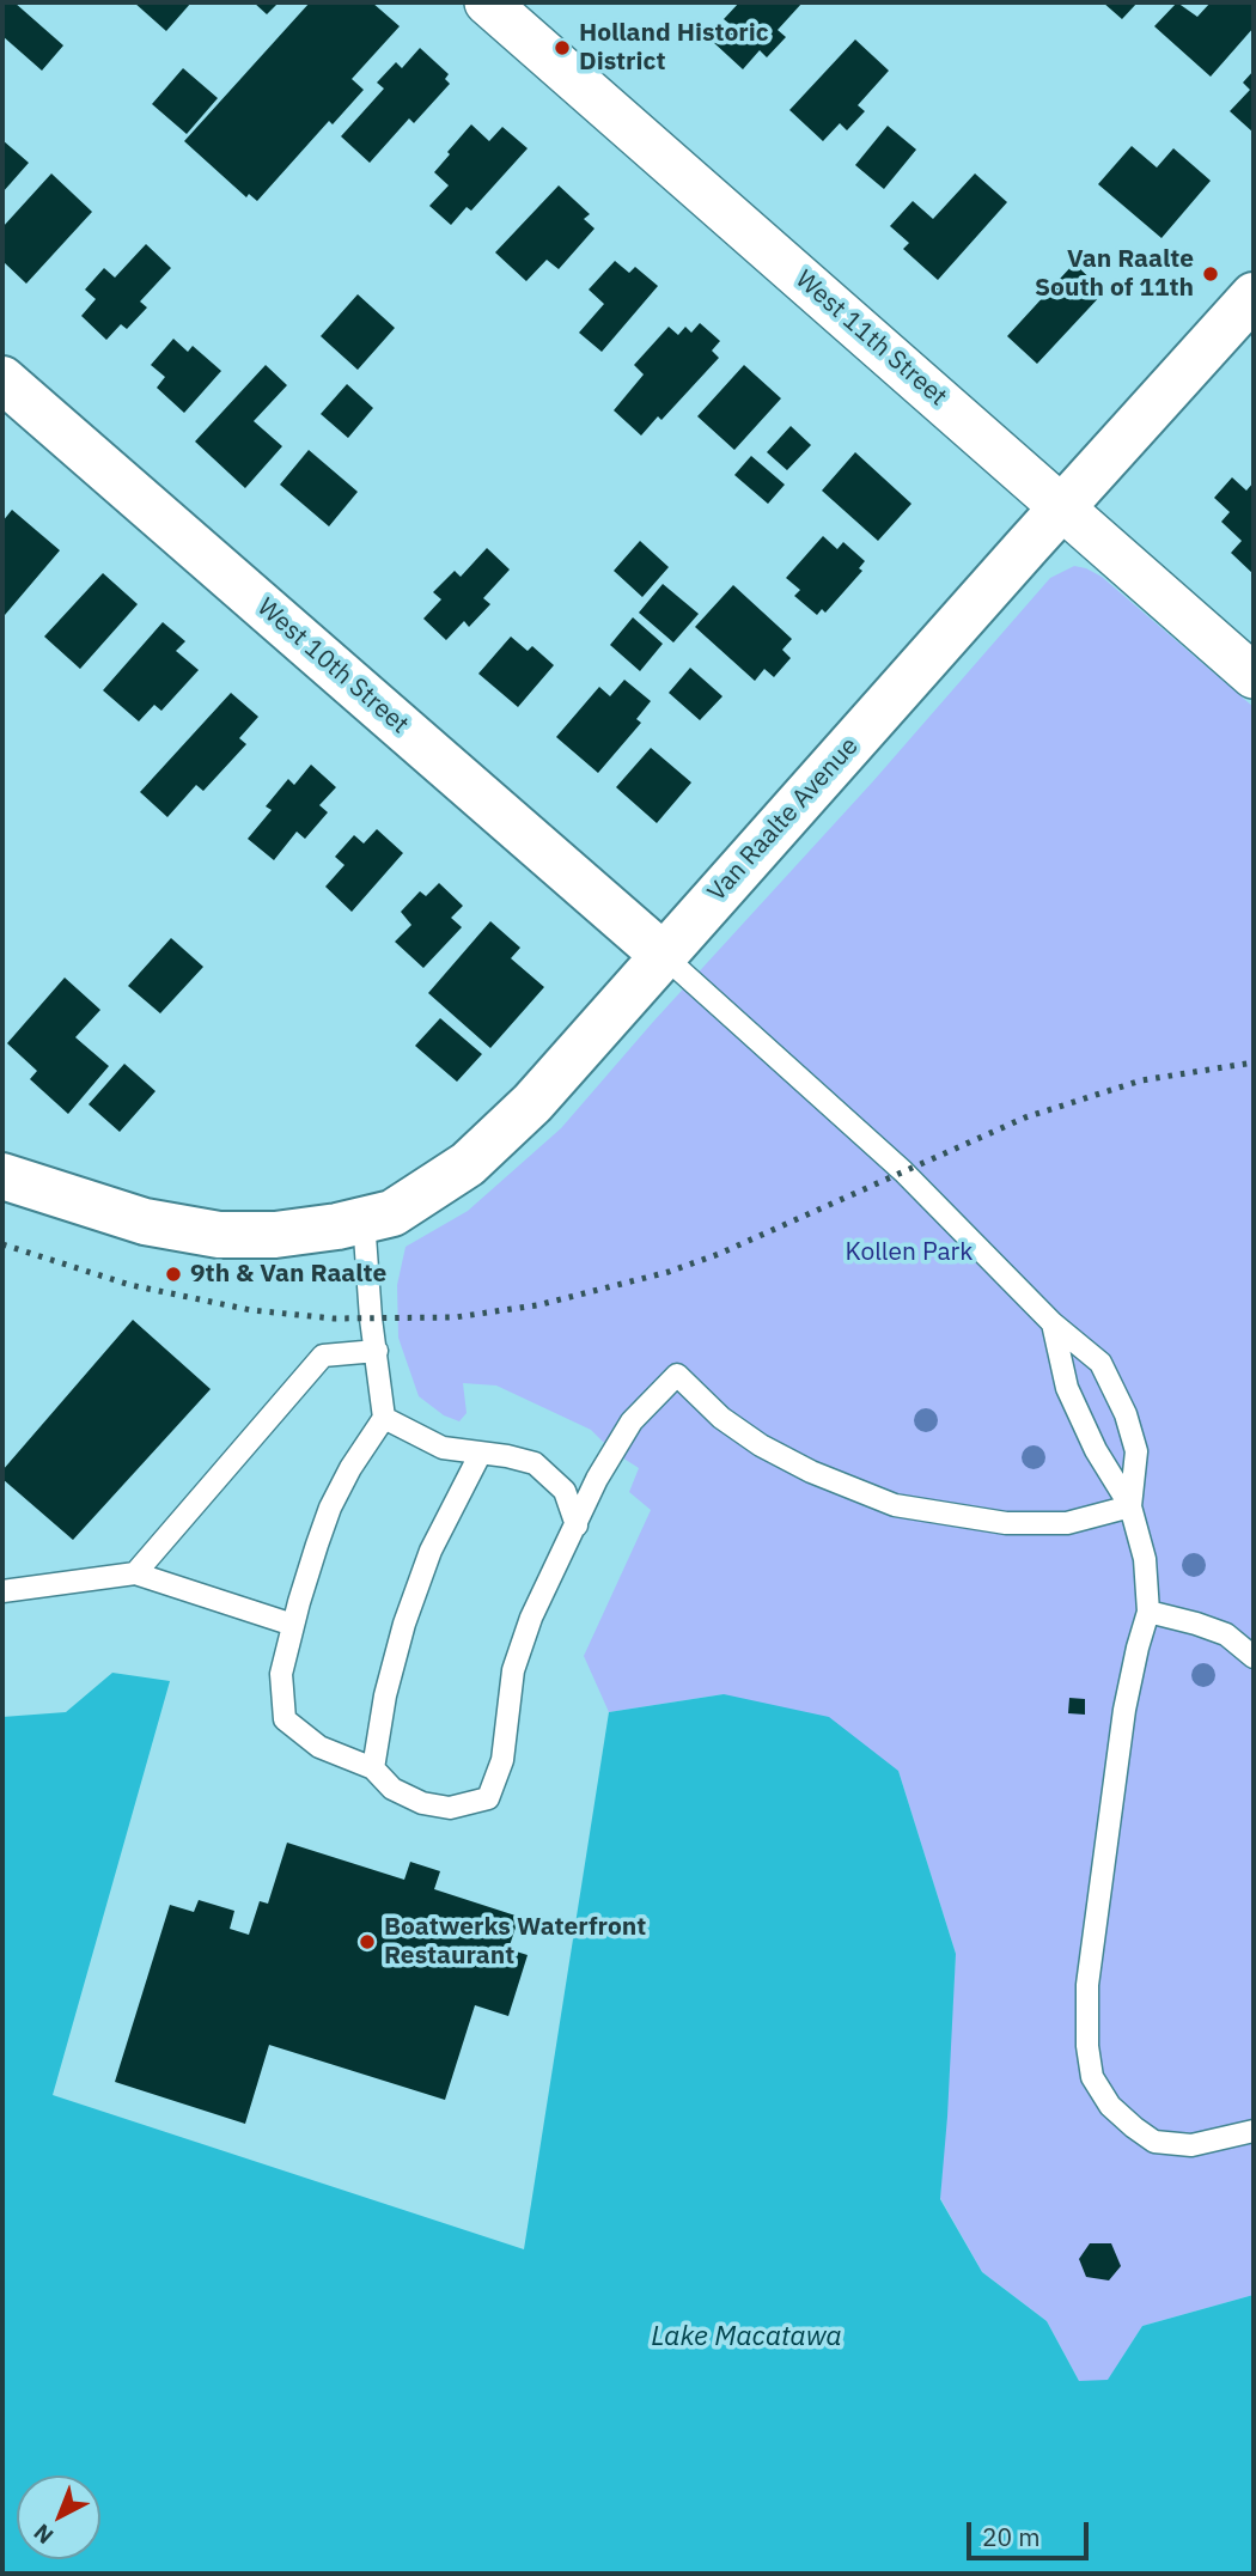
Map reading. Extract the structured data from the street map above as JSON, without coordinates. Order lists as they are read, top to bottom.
{
  "streets": {
    "street": ["West 11th Street", "West 10th Street", "Van Raalte Avenue"]
  },
  "crossings": [
    ["West 11th Street", "Van Raalte Avenue"],
    ["West 10th Street", "Van Raalte Avenue"]
  ],
  "water": ["Lake Macatawa"],
  "parks": ["Kollen Park"],
  "places": [
    "Holland Historic District",
    "Van Raalte South of 11th",
    "9th & Van Raalte",
    "Boatwerks Waterfront Restaurant"
  ],
  "scale_bar": "20 m",
  "north": "bottom left"
}
